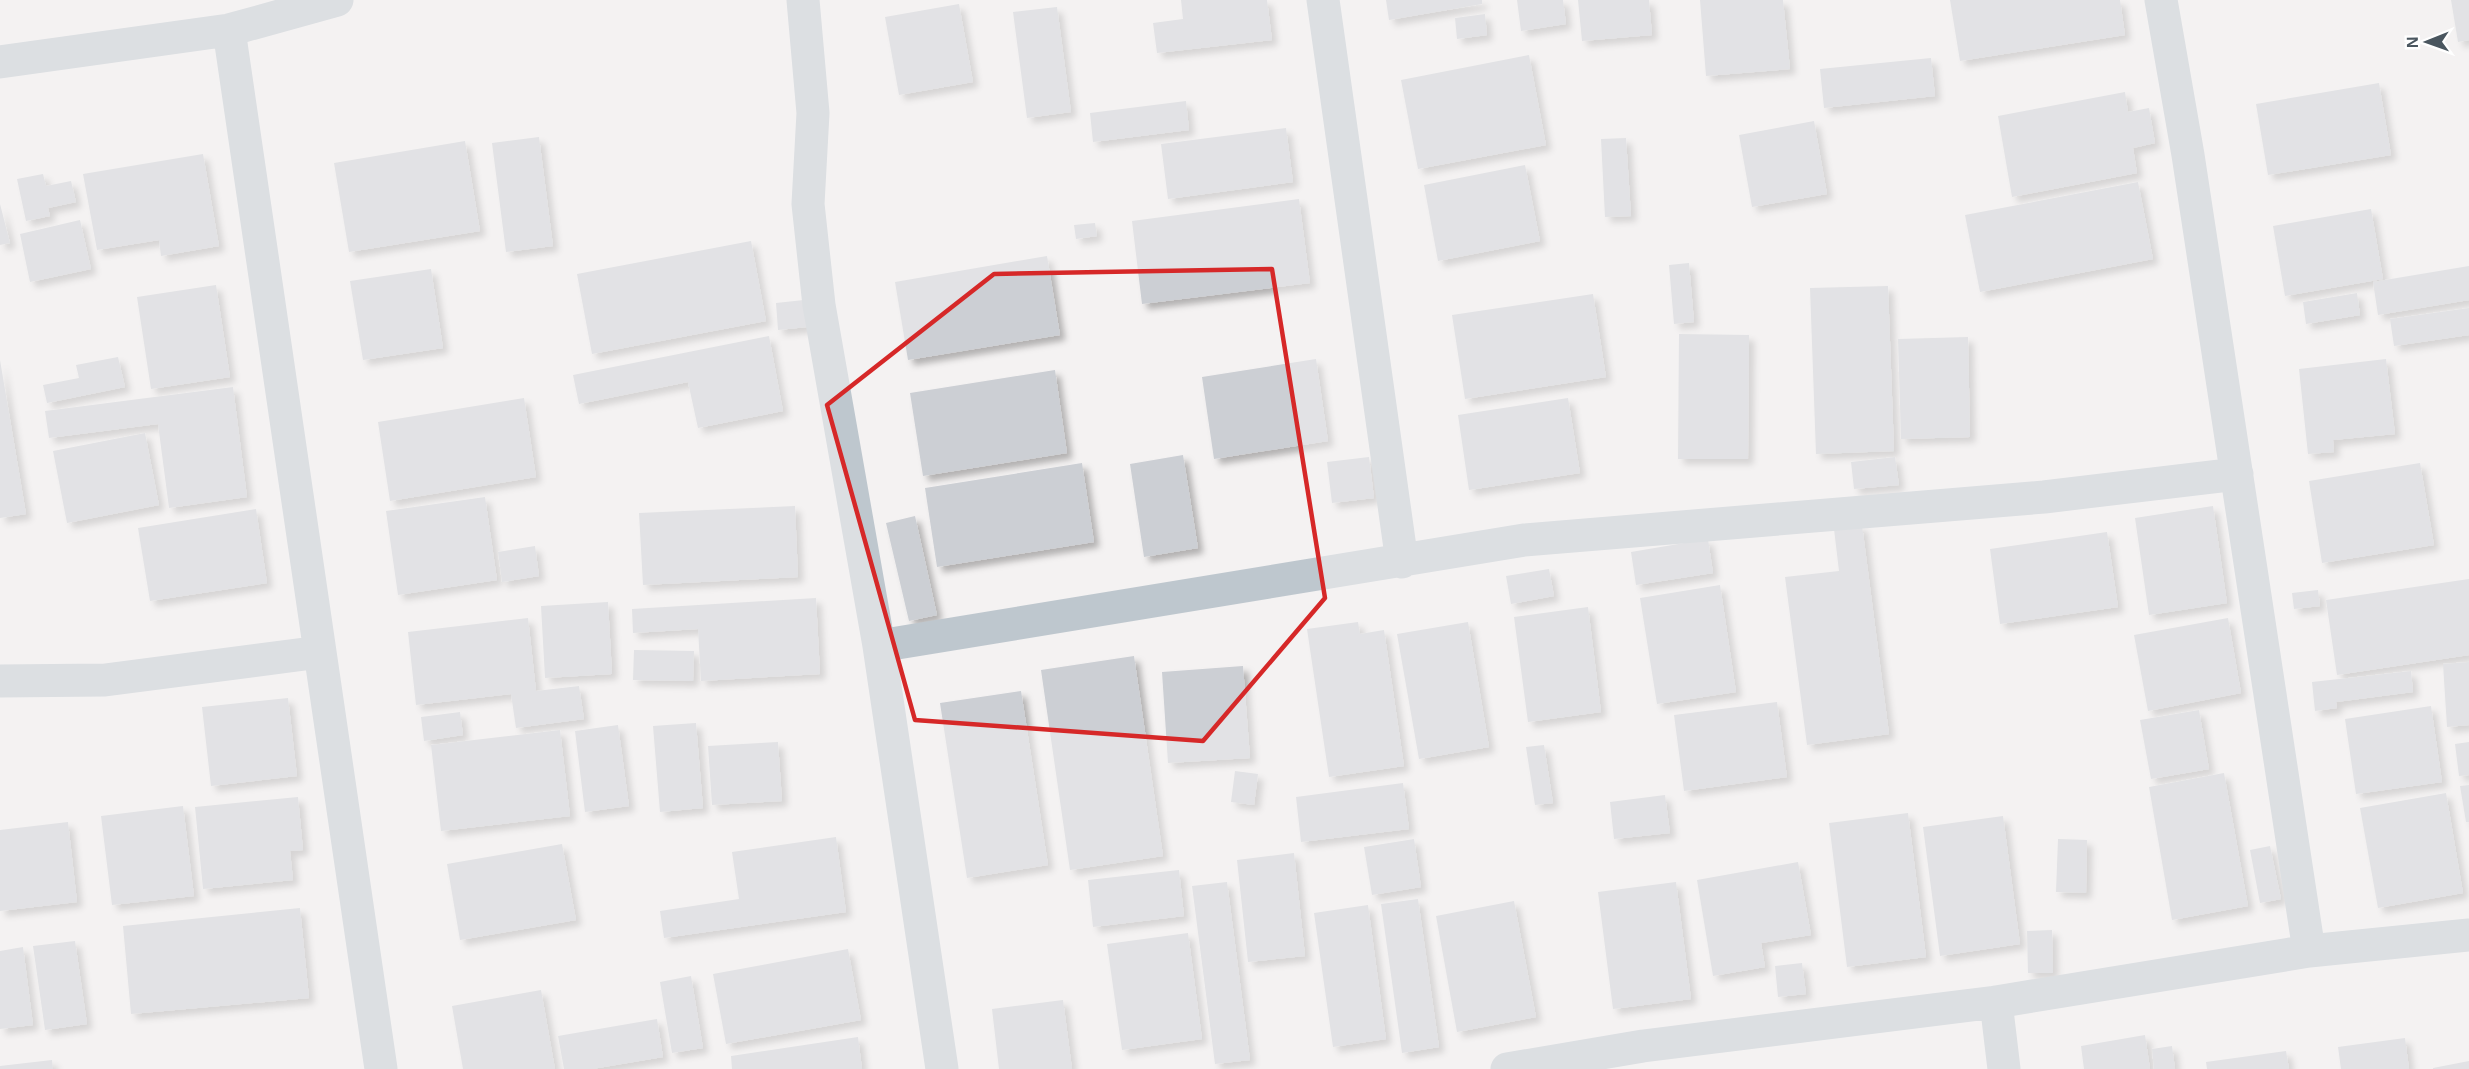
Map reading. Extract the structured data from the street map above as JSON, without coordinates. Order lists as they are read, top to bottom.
{
  "north": "left"
}
